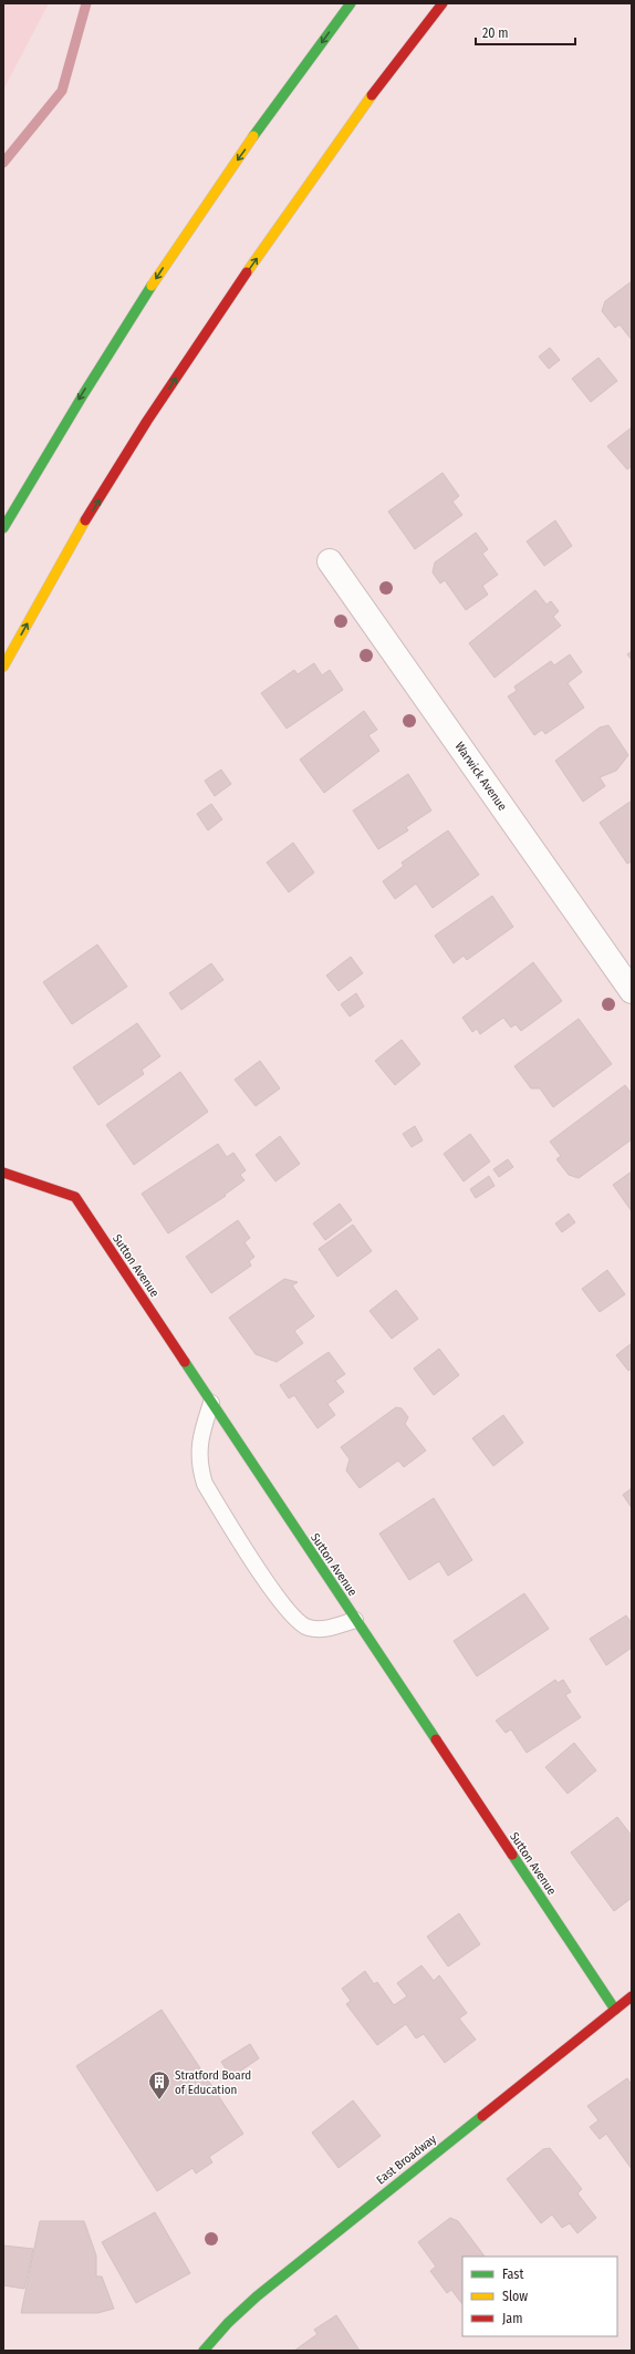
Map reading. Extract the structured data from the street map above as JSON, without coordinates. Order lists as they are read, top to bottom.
{
  "streets": {
    "main road": ["Sutton Avenue", "East Broadway"],
    "street": ["Warwick Avenue"]
  },
  "crossings": [
    ["Sutton Avenue", "East Broadway"]
  ],
  "places": {
    "building": ["Stratford Board of Education"]
  },
  "legend": ["Fast", "Slow", "Jam"],
  "scale_bar": "20 m"
}
